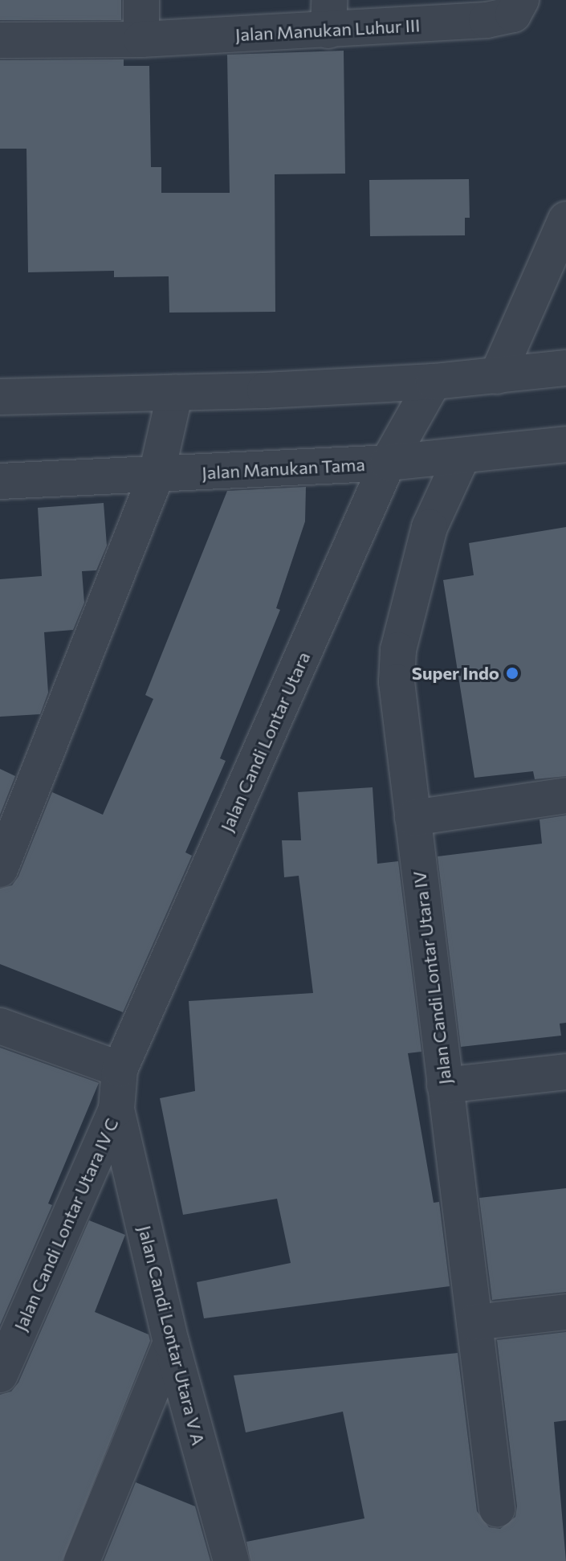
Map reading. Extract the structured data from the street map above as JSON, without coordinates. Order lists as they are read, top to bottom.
{
  "streets": {
    "street": [
      "Jalan Manukan Luhur III",
      "Jalan Manukan Tama",
      "Jalan Candi Lontar Utara",
      "Jalan Candi Lontar Utara IV",
      "Jalan Candi Lontar Utara IV C",
      "Jalan Candi Lontar Utara V A"
    ]
  },
  "crossings": [
    ["Jalan Manukan Tama", "Jalan Candi Lontar Utara"],
    ["Jalan Manukan Tama", "Jalan Candi Lontar Utara IV"],
    ["Jalan Candi Lontar Utara", "Jalan Candi Lontar Utara IV C"],
    ["Jalan Candi Lontar Utara", "Jalan Candi Lontar Utara V A"],
    ["Jalan Candi Lontar Utara IV C", "Jalan Candi Lontar Utara V A"]
  ],
  "places": ["Super Indo"]
}
